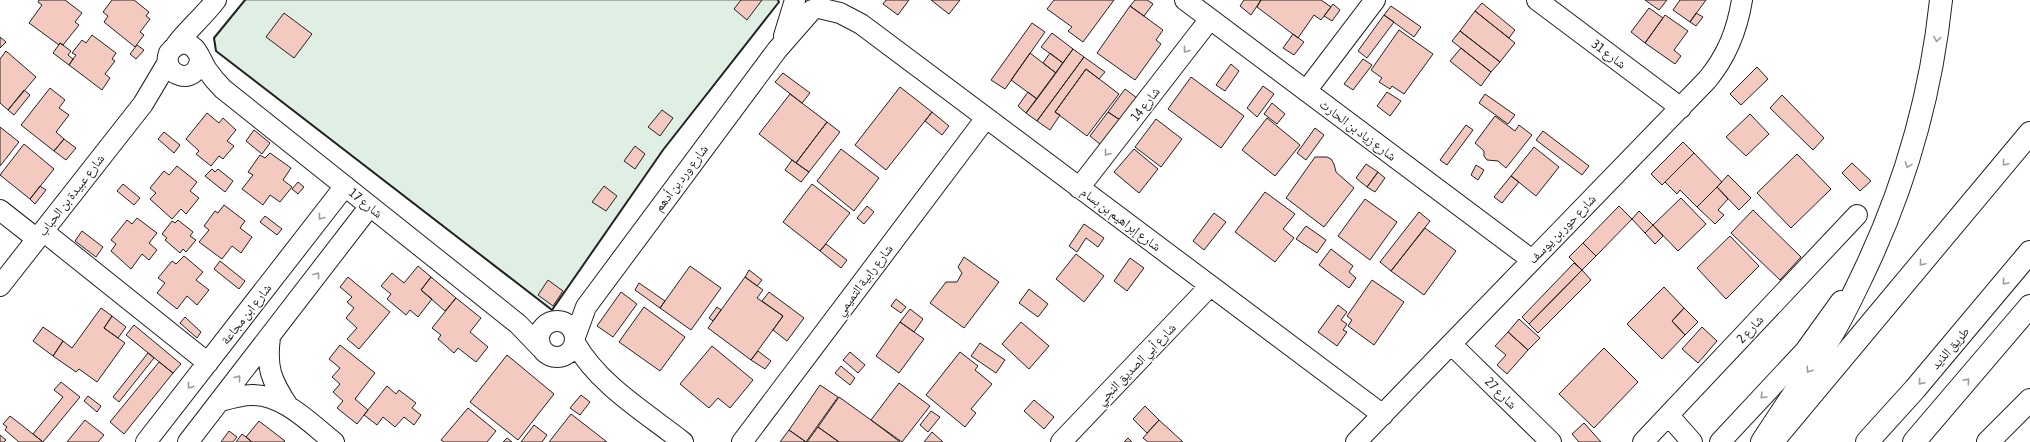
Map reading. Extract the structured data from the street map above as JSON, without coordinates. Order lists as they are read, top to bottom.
{
  "streets": {
    "main road": ["طريق الذيد"],
    "street": [
      "شارع 31",
      "شارع 14",
      "شارع زياد بن الحارث",
      "شارع ورد بن أدهم",
      "شارع عبيدة بن الحباب",
      "شارع 17",
      "شارع إبراهيم بن بسام",
      "شارع حور بن يوسف",
      "شارع رابية التميمي",
      "شارع ابن مجاعة",
      "شارع 2",
      "شارع أبي الصديق النجي",
      "شارع 27"
    ]
  },
  "crossings": [
    ["شارع 31", "شارع حور بن يوسف"],
    ["شارع 14", "شارع زياد بن الحارث"],
    ["شارع 14", "شارع إبراهيم بن بسام"],
    ["شارع زياد بن الحارث", "شارع حور بن يوسف"],
    ["شارع ورد بن أدهم", "شارع 17"],
    ["شارع ورد بن أدهم", "شارع إبراهيم بن بسام"],
    ["شارع عبيدة بن الحباب", "شارع 17"],
    ["شارع 17", "شارع ابن مجاعة"],
    ["شارع إبراهيم بن بسام", "شارع حور بن يوسف"],
    ["شارع إبراهيم بن بسام", "شارع رابية التميمي"],
    ["شارع إبراهيم بن بسام", "شارع أبي الصديق النجي"],
    ["شارع حور بن يوسف", "شارع 27"]
  ],
  "one_way": ["شارع 14"]
}
